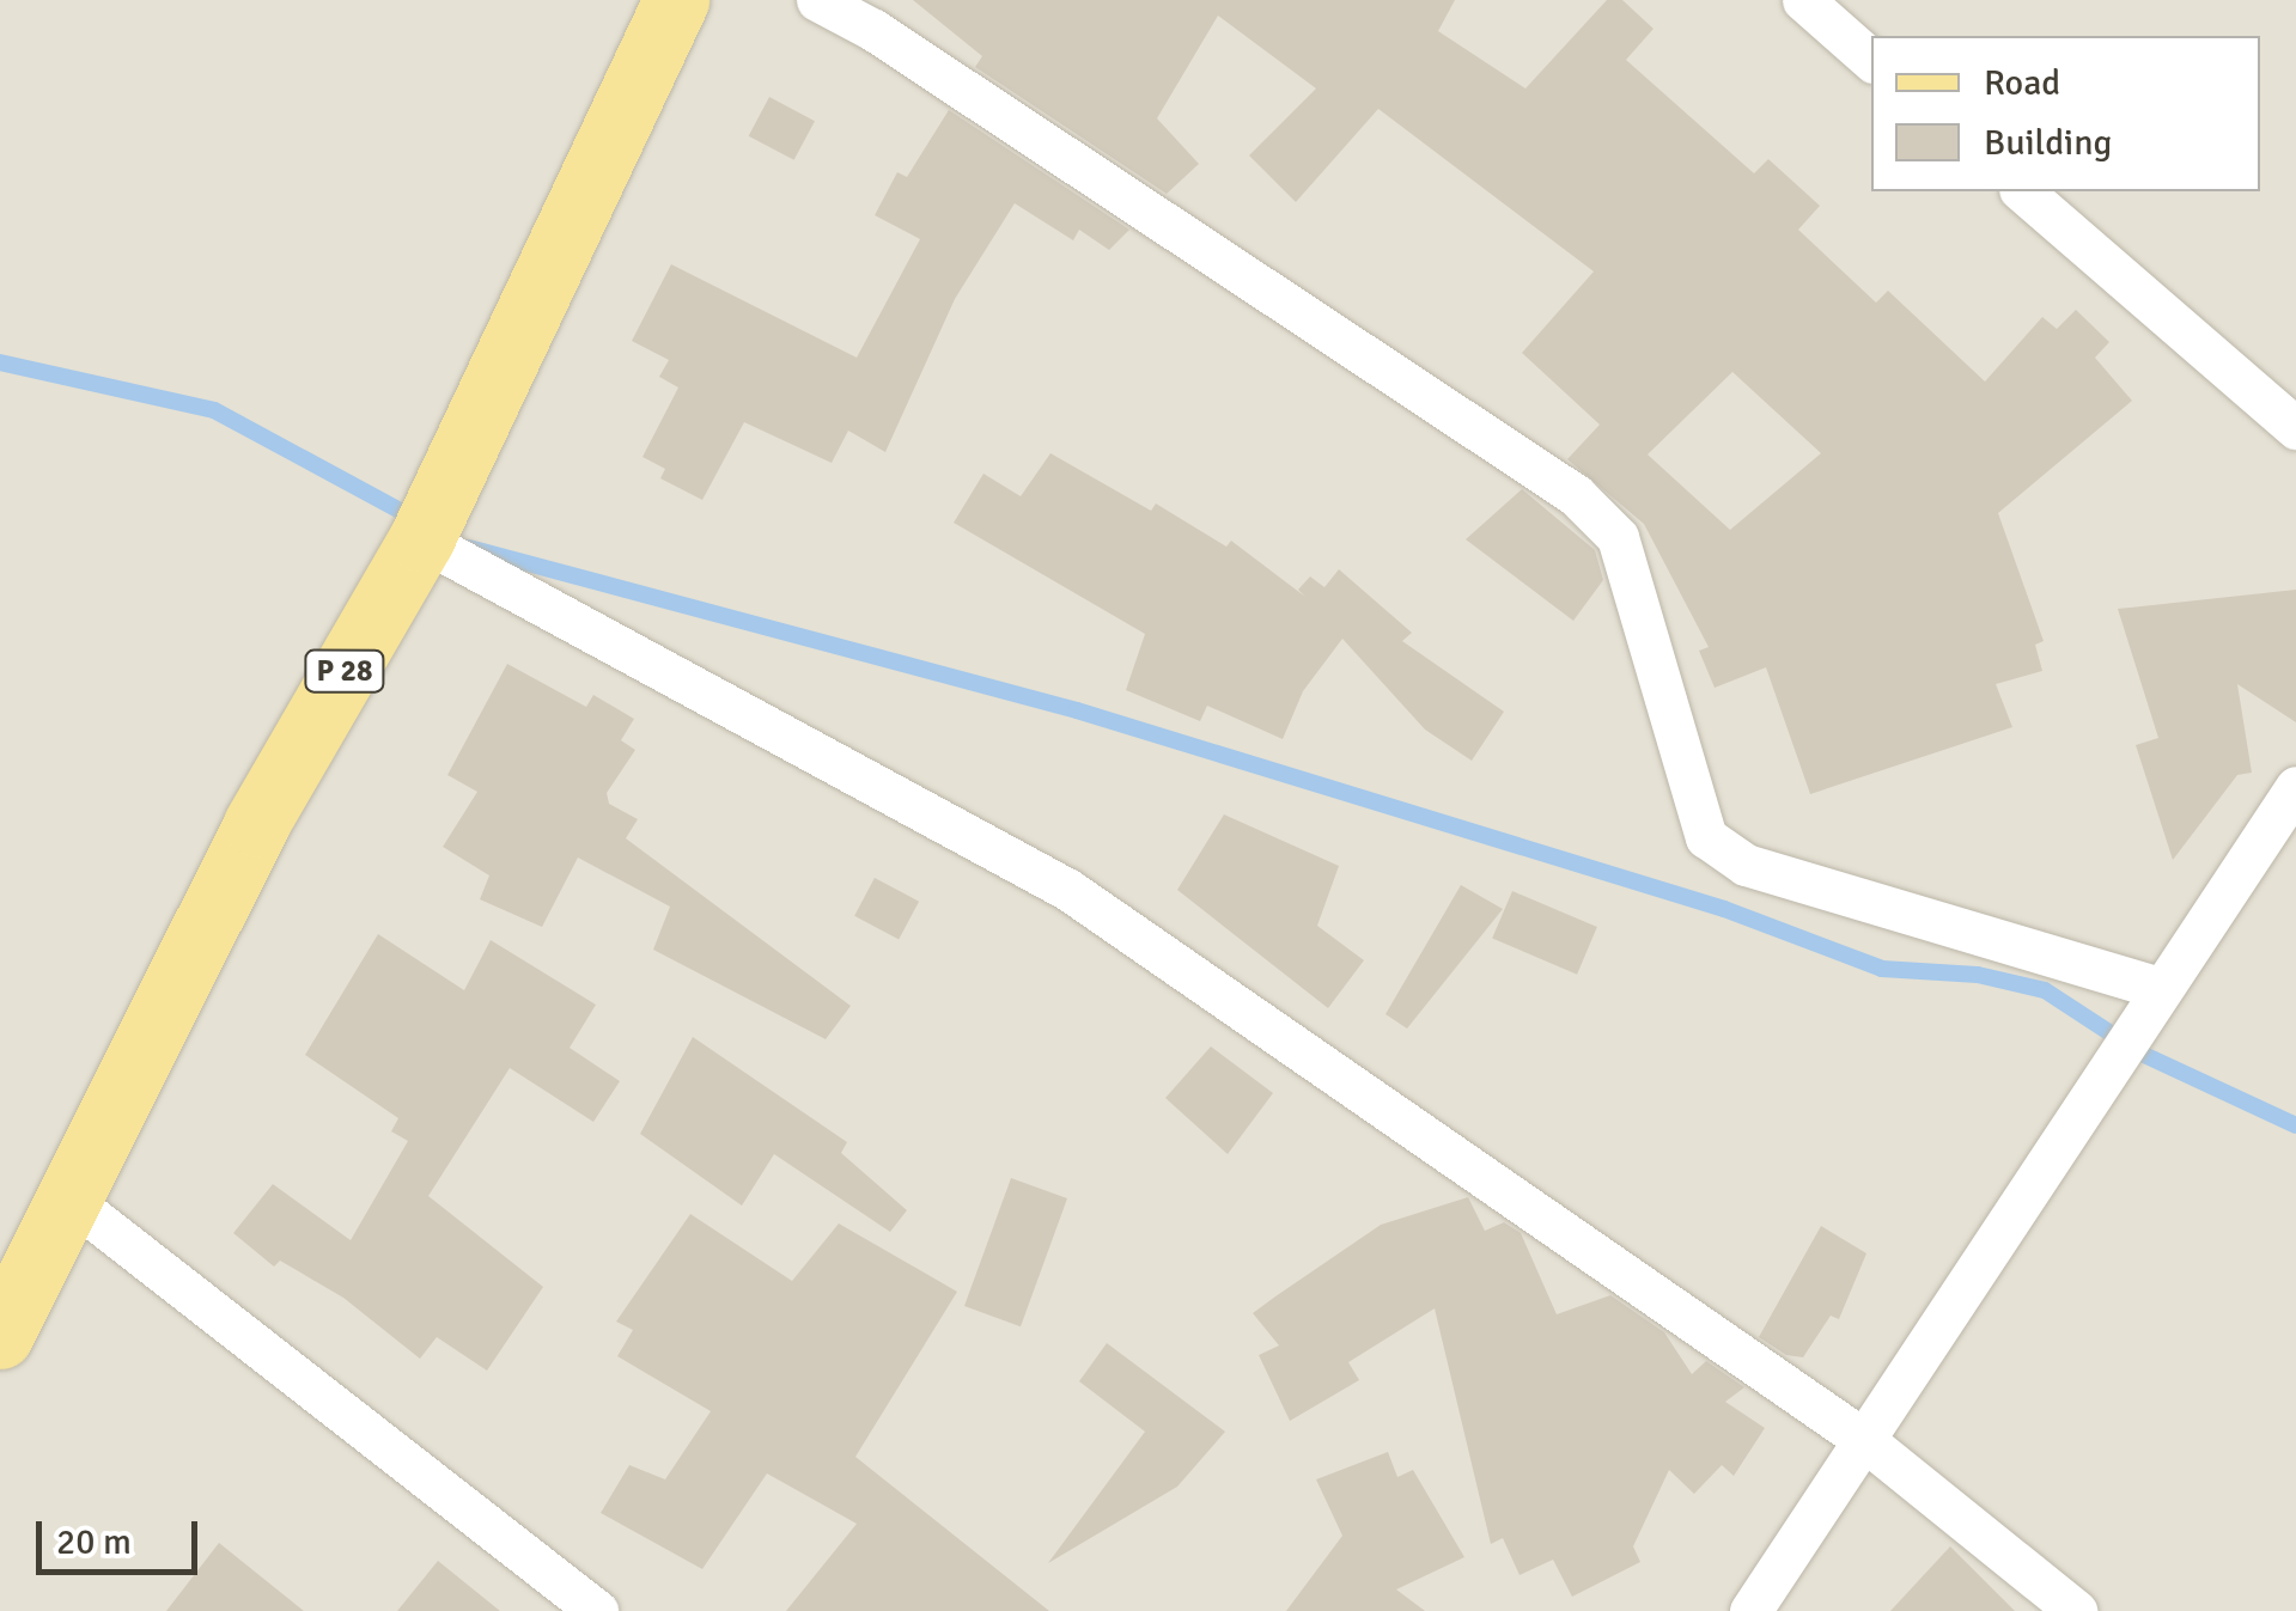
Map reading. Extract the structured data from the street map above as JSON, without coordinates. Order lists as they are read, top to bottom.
{
  "streets": {
    "main road": ["P 28"]
  },
  "legend": ["Road", "Building"],
  "scale_bar": "20 m"
}
